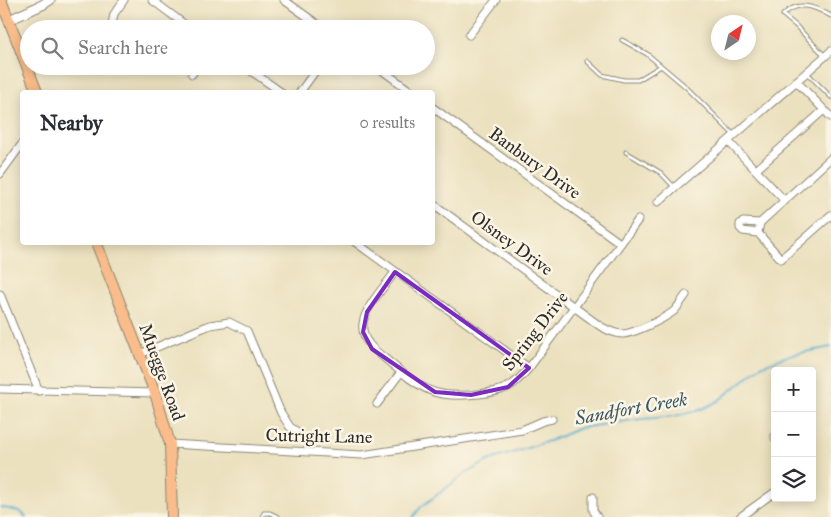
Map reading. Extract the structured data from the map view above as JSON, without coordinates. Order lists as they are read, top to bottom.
{
  "streets": {
    "main road": ["Muegge Road"],
    "street": [
      "Banbury Drive",
      "Olsney Drive",
      "Spring Drive",
      "Cutright Lane"
    ]
  },
  "crossings": [
    ["Banbury Drive", "Spring Drive"],
    ["Olsney Drive", "Spring Drive"],
    ["Muegge Road", "Cutright Lane"]
  ],
  "water": ["Sandfort Creek"],
  "north": "top right",
  "page": {
    "search": "Search here",
    "heading": ["Nearby", "0 results"],
    "map_buttons": ["+", "−"]
  }
}
